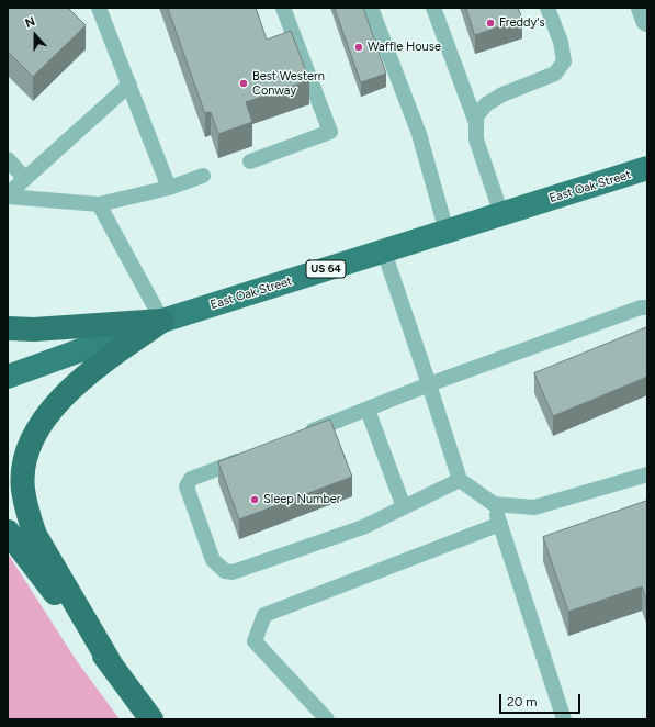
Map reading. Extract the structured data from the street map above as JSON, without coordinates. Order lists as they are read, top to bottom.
{
  "streets": {
    "highway": ["East Oak Street", "US 64"]
  },
  "places": [
    "Freddy's",
    "Waffle House",
    "Best Western Conway",
    "Sleep Number"
  ],
  "scale_bar": "20 m",
  "north": "top"
}
